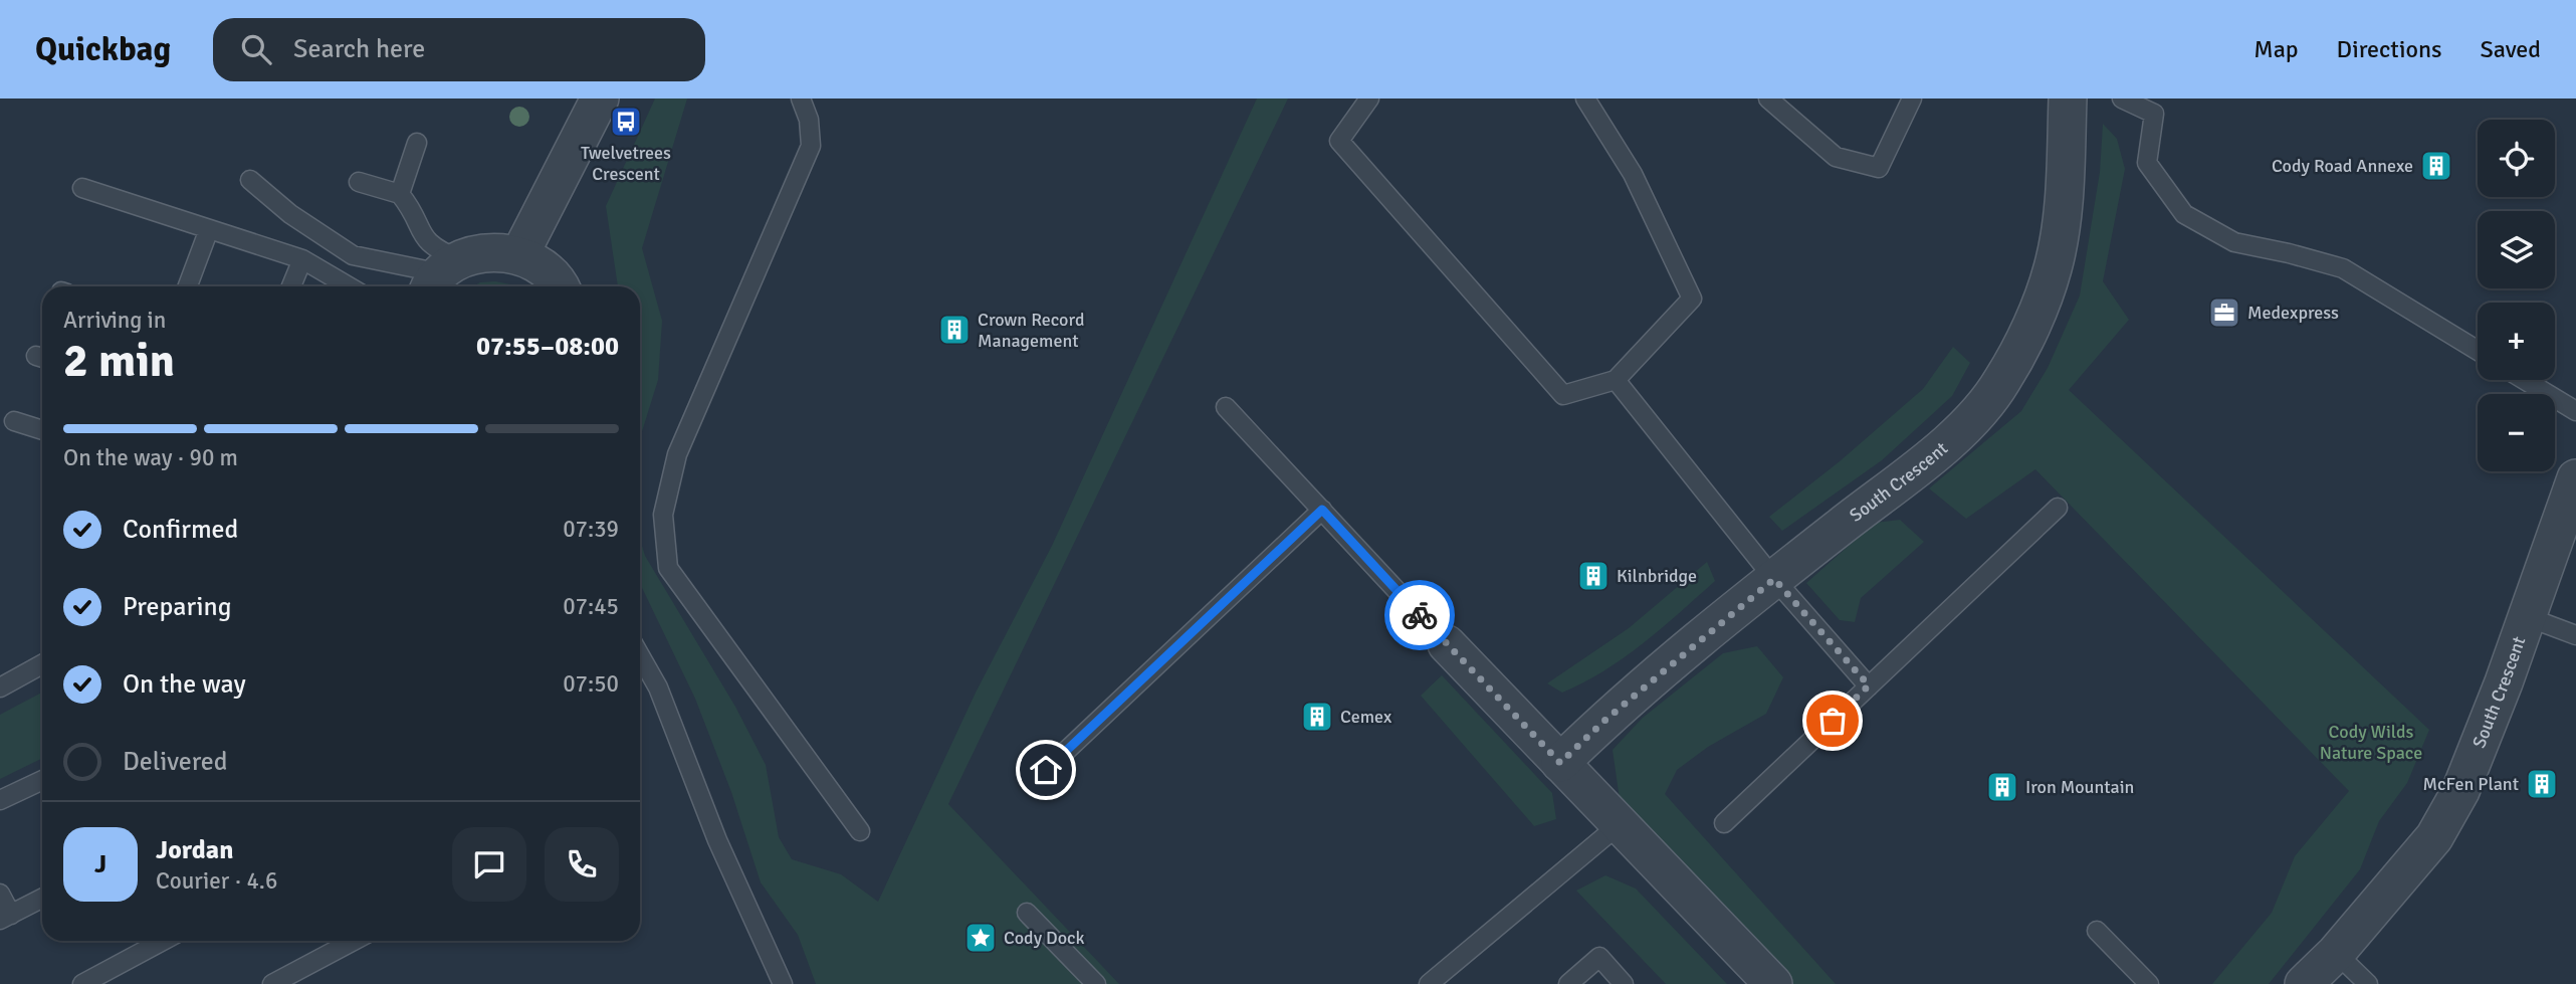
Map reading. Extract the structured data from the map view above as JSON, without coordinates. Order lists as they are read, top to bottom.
{
  "streets": {
    "street": ["South Crescent"]
  },
  "parks": ["Cody Wilds Nature Space"],
  "places": {
    "bus stop": ["Twelvetrees Crescent"],
    "building": [
      "Cody Road Annexe",
      "Crown Record Management",
      "Kilnbridge",
      "Cemex",
      "McFen Plant",
      "Iron Mountain"
    ],
    "office": ["Medexpress"],
    "place": ["Cody Dock"]
  },
  "page": {
    "header": "Quickbag",
    "search": "Search here",
    "nav": ["Map", "Directions", "Saved"],
    "map_buttons": ["+", "−"],
    "heading": ["2 min", "Arriving in", "07:55–08:00"],
    "panel": ["Jordan", "Courier · 4.6"],
    "bar": "On the way · 90 m",
    "list": [
      ["Confirmed", "07:39"],
      ["Preparing", "07:45"],
      ["On the way", "07:50"],
      "Delivered"
    ],
    "round": "J"
  }
}
